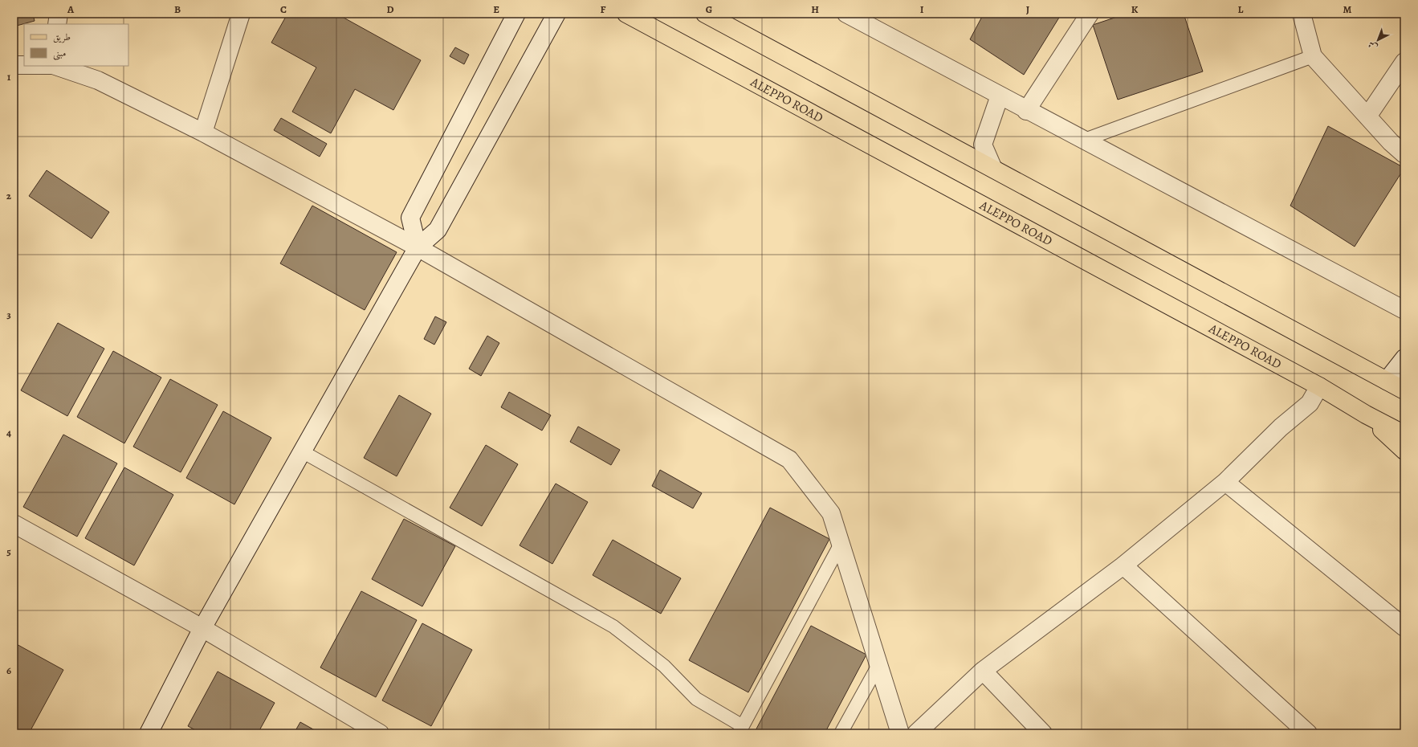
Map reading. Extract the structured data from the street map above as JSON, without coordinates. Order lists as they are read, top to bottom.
{
  "streets": {
    "main road": ["ALEPPO ROAD"]
  },
  "legend": ["طريق", "مبنى"],
  "north": "bottom left",
  "grid": {
    "columns": [
      "A",
      "B",
      "C",
      "D",
      "E",
      "F",
      "G",
      "H",
      "I",
      "J",
      "K",
      "L",
      "M"
    ],
    "rows": [
      "1",
      "2",
      "3",
      "4",
      "5",
      "6"
    ]
  }
}
